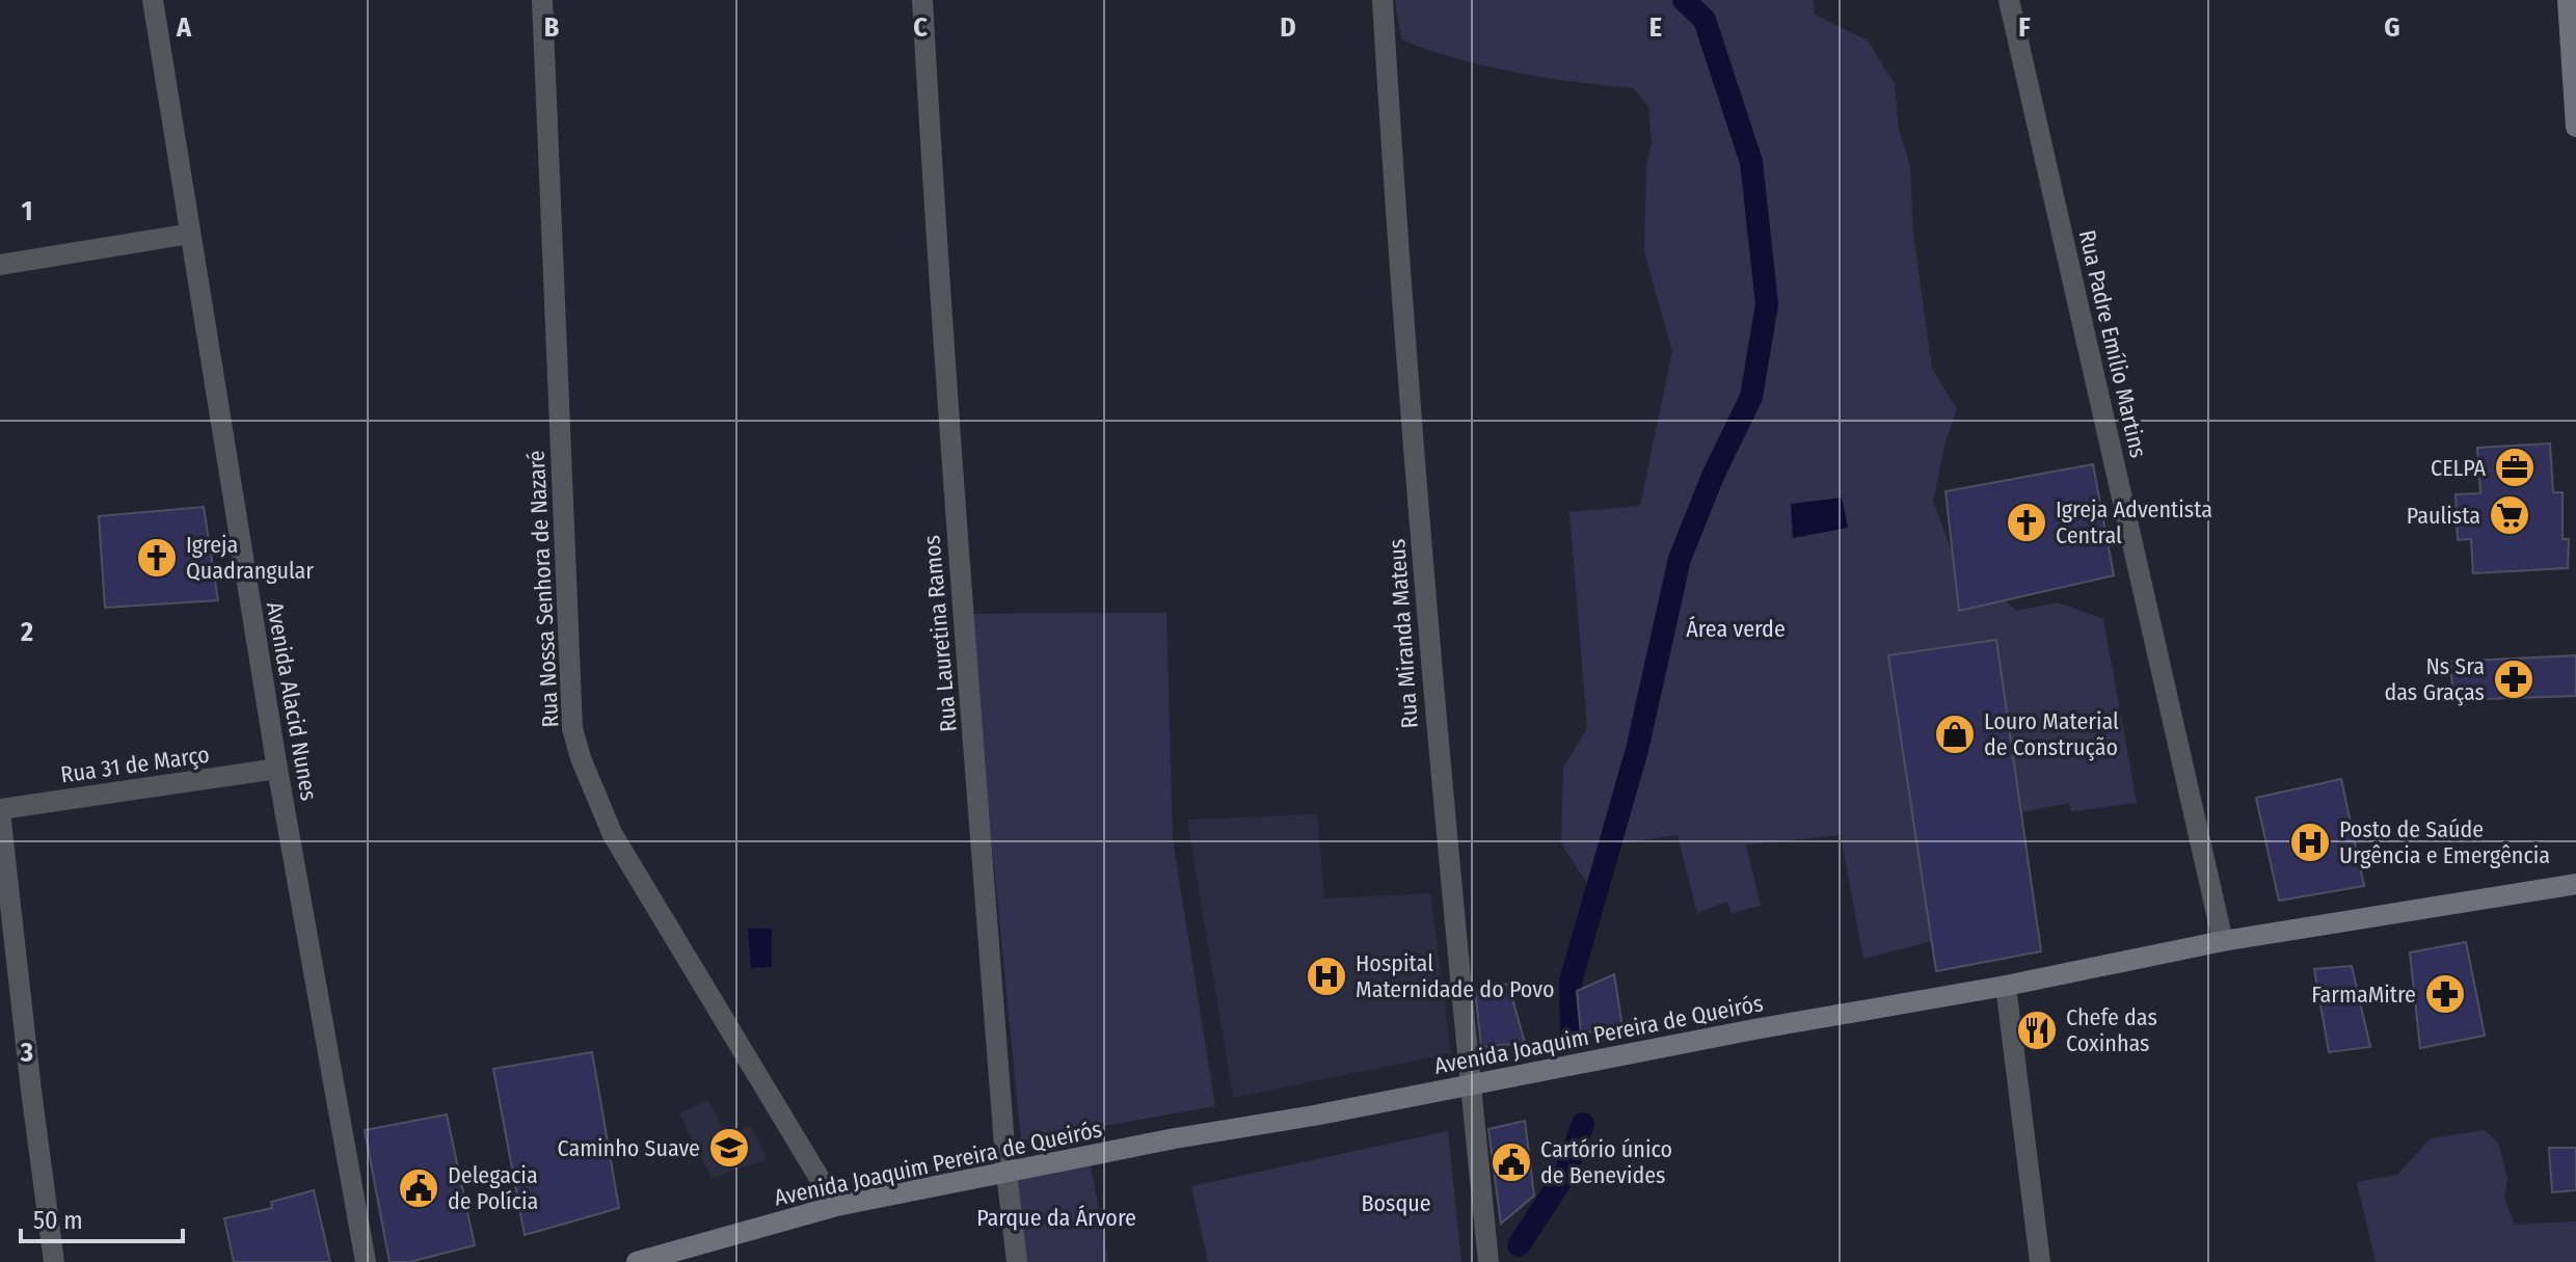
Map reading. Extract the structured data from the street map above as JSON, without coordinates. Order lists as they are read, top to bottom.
{
  "streets": {
    "main road": ["Avenida Joaquim Pereira de Queirós"],
    "street": [
      "Rua Padre Emílio Martins",
      "Rua Nossa Senhora de Nazaré",
      "Rua Lauretina Ramos",
      "Rua Miranda Mateus",
      "Avenida Alacid Nunes",
      "Rua 31 de Março"
    ]
  },
  "crossings": [
    ["Rua Padre Emílio Martins", "Avenida Joaquim Pereira de Queirós"],
    ["Rua Nossa Senhora de Nazaré", "Avenida Joaquim Pereira de Queirós"],
    ["Rua Lauretina Ramos", "Avenida Joaquim Pereira de Queirós"],
    ["Rua Miranda Mateus", "Avenida Joaquim Pereira de Queirós"],
    ["Avenida Alacid Nunes", "Rua 31 de Março"]
  ],
  "parks": ["Área verde", "Bosque", "Parque da Árvore"],
  "places": {
    "office": ["CELPA"],
    "supermarket": ["Paulista"],
    "church": ["Igreja Adventista Central", "Igreja Quadrangular"],
    "pharmacy": ["Ns Sra das Graças", "FarmaMitre"],
    "shop": ["Louro Material de Construção"],
    "hospital": ["Posto de Saúde Urgência e Emergência", "Hospital Maternidade do Povo"],
    "restaurant": ["Chefe das Coxinhas"],
    "school or university": ["Caminho Suave"],
    "public building": ["Cartório único de Benevides", "Delegacia de Polícia"]
  },
  "scale_bar": "50 m",
  "grid": {
    "columns": [
      "A",
      "B",
      "C",
      "D",
      "E",
      "F",
      "G"
    ],
    "rows": ["1", "2", "3"]
  }
}
